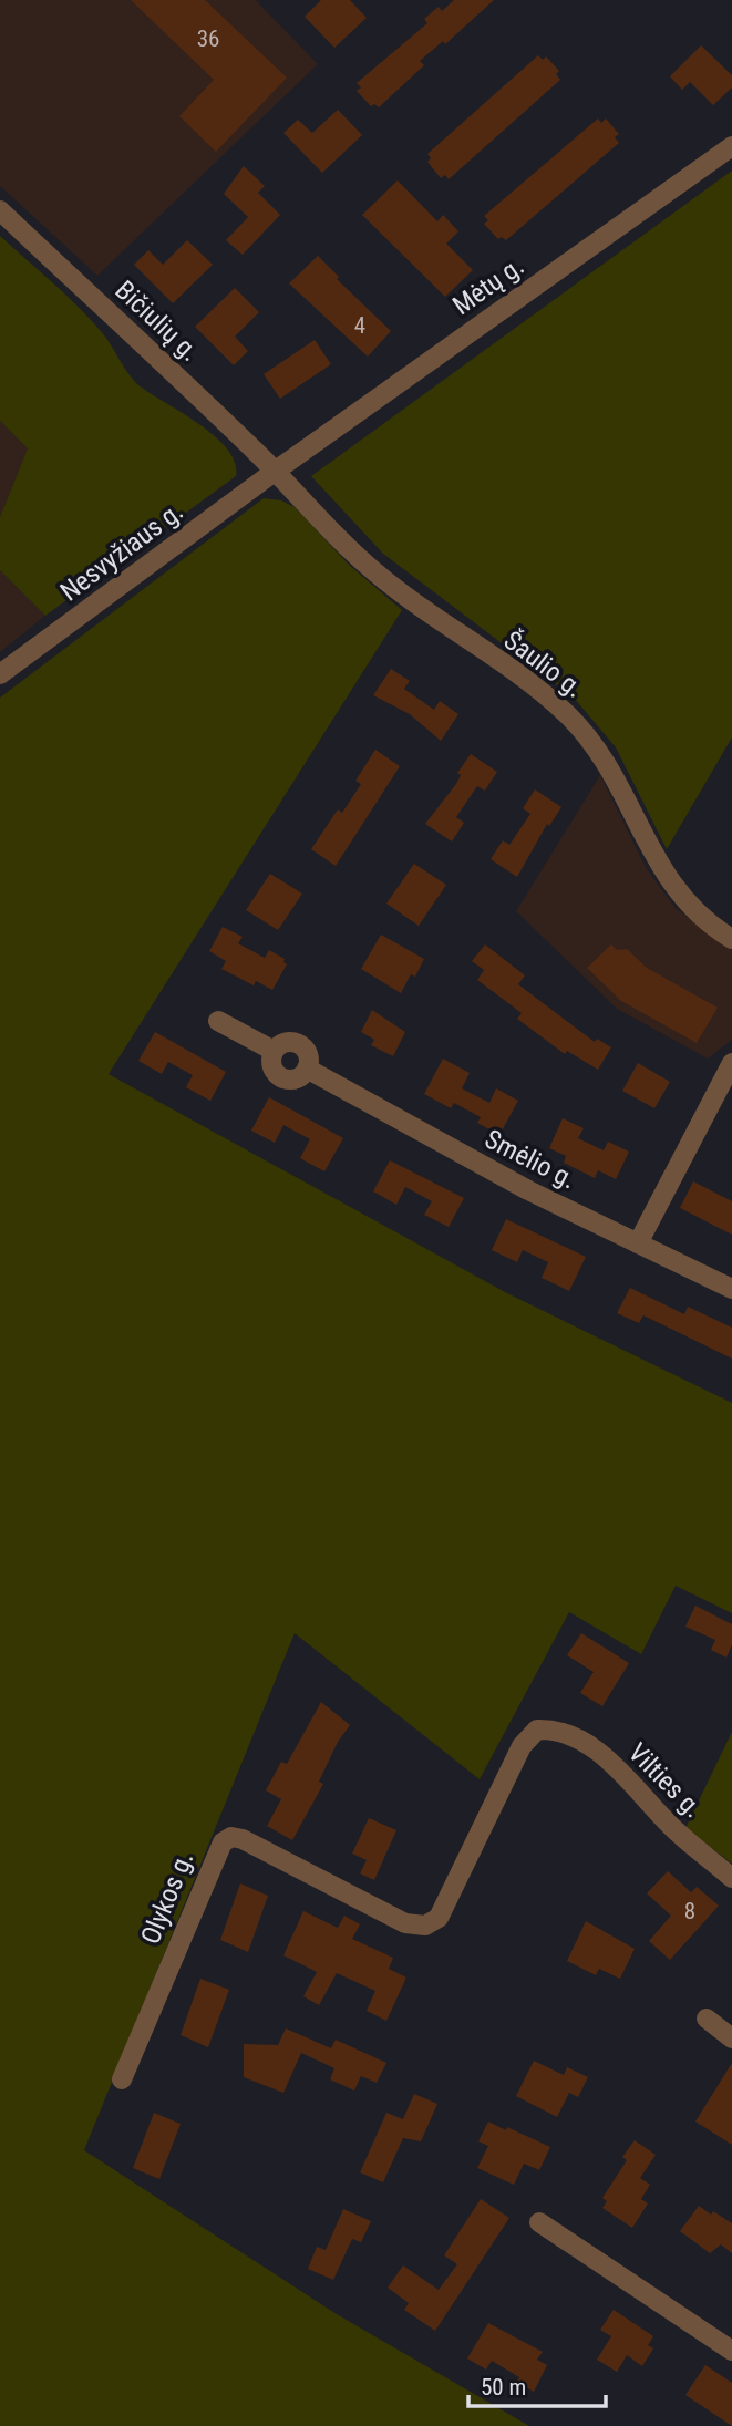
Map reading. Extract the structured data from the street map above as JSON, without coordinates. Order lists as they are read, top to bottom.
{
  "streets": {
    "street": [
      "Mėtų g.",
      "Bičiulių g.",
      "Nesvyžiaus g.",
      "Šaulio g.",
      "Smėlio g.",
      "Vilties g.",
      "Olykos g."
    ]
  },
  "crossings": [
    ["Mėtų g.", "Bičiulių g."],
    ["Mėtų g.", "Nesvyžiaus g."],
    ["Mėtų g.", "Šaulio g."],
    ["Bičiulių g.", "Nesvyžiaus g."],
    ["Bičiulių g.", "Šaulio g."],
    ["Nesvyžiaus g.", "Šaulio g."],
    ["Vilties g.", "Olykos g."]
  ],
  "house_numbers": ["36", "4", "8"],
  "scale_bar": "50 m"
}
